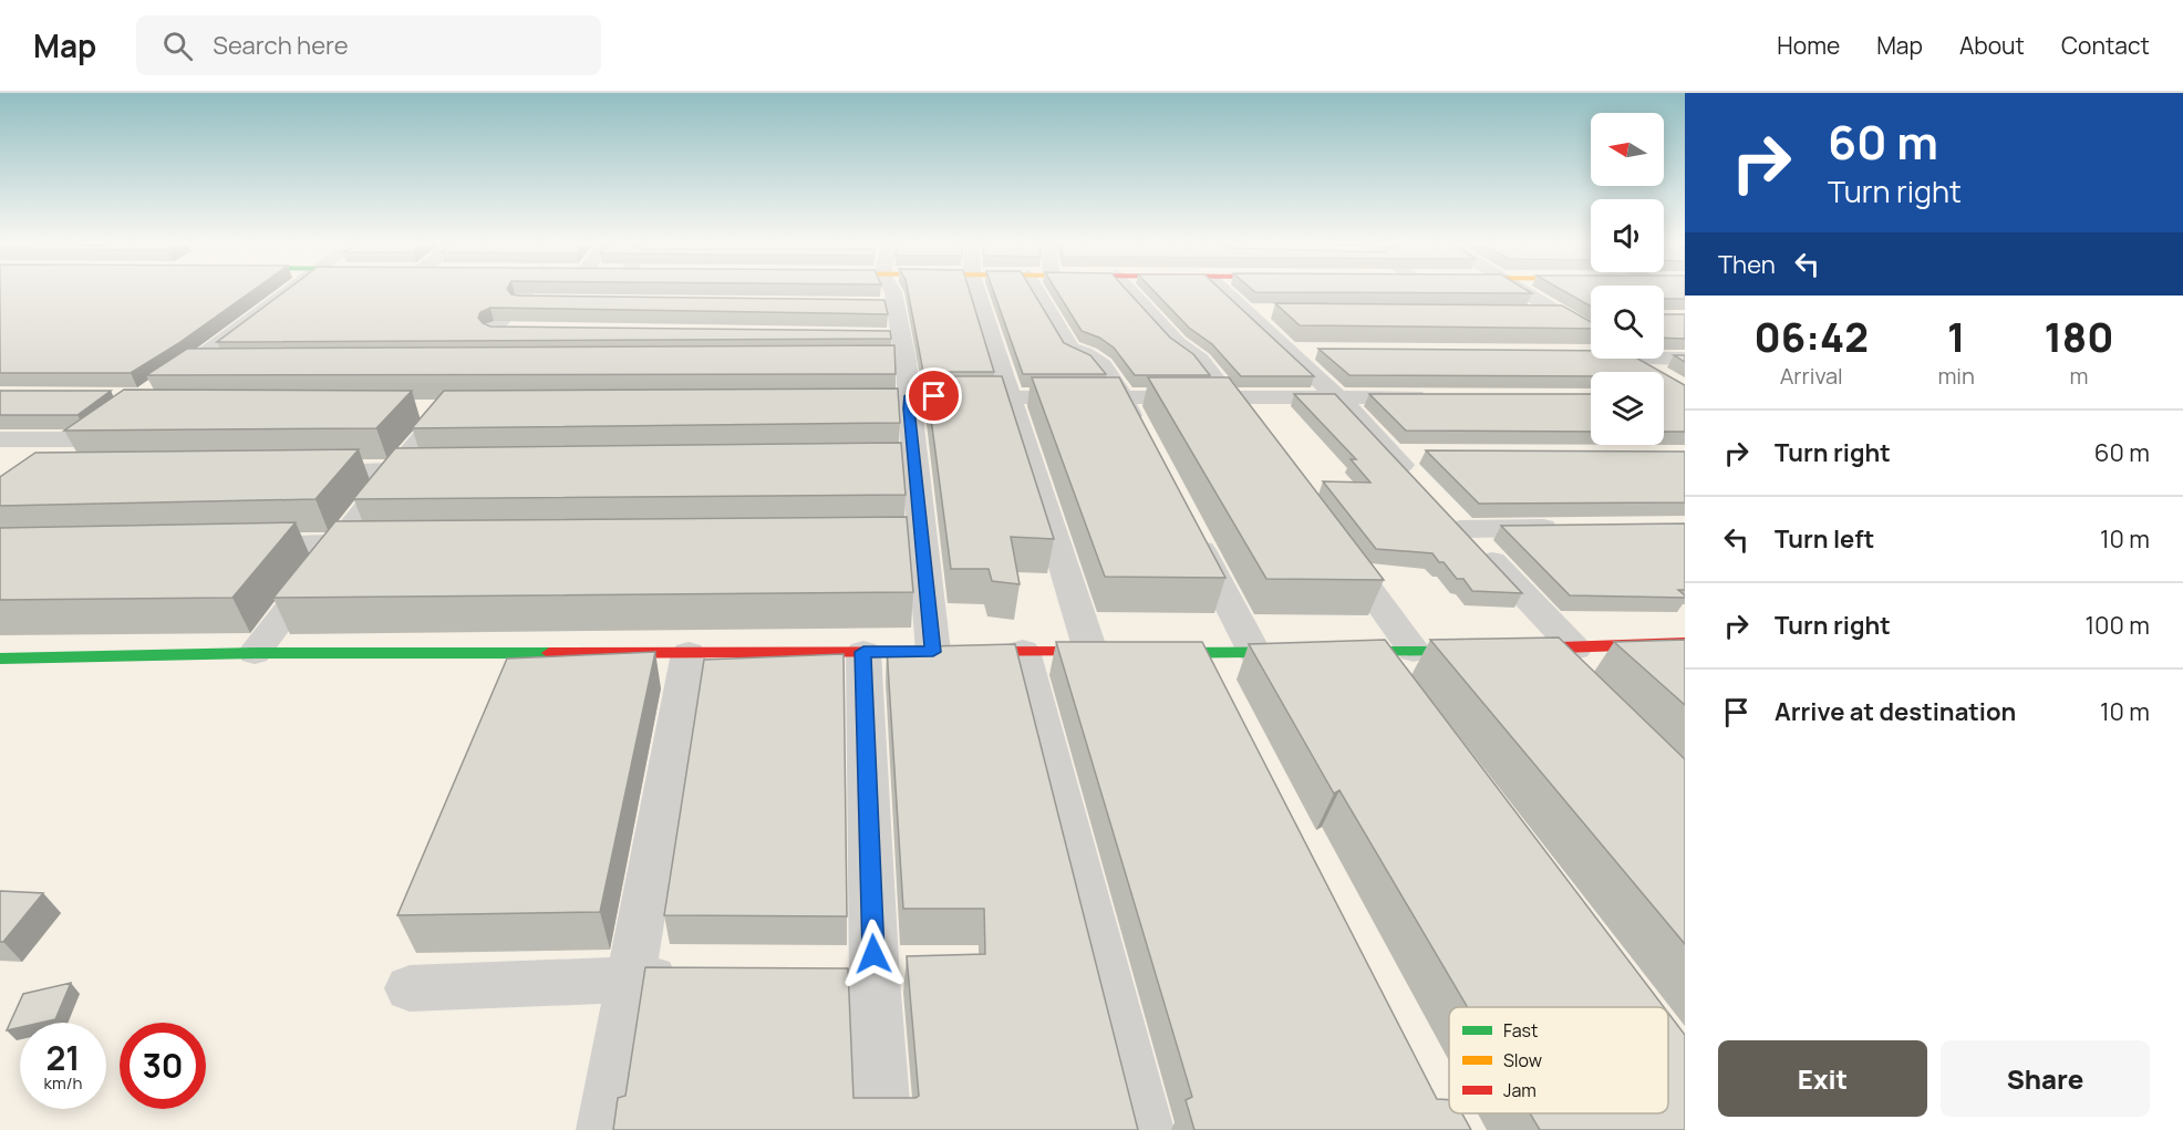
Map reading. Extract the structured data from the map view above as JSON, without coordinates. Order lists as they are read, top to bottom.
{
  "legend": ["Fast", "Slow", "Jam"],
  "north": "left",
  "page": {
    "header": "Map",
    "search": "Search here",
    "nav": [
      "Home",
      "Map",
      "About",
      "Contact"
    ],
    "turn": ["60 m", "Turn right"],
    "then": "Then",
    "eta": [
      "06:42",
      "Arrival",
      "1",
      "min",
      "180",
      "m"
    ],
    "list": [
      {
        "name": "Turn right",
        "value": "60 m"
      },
      {
        "name": "Turn left",
        "value": "10 m"
      },
      {
        "name": "Turn right",
        "value": "100 m"
      },
      {
        "name": "Arrive at destination",
        "value": "10 m"
      }
    ],
    "speed": "21 km/h",
    "limit": "30",
    "buttons": ["Exit", "Share"]
  }
}
